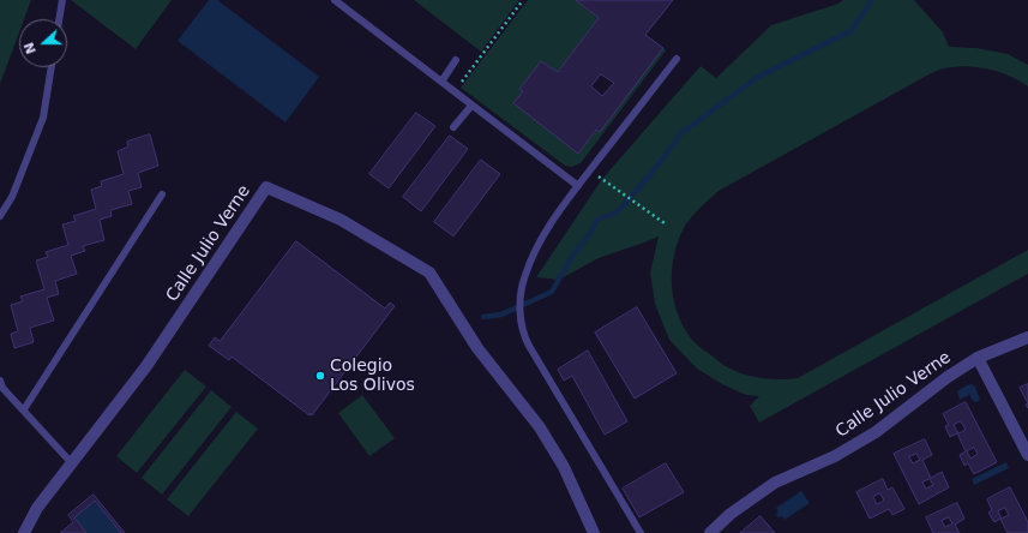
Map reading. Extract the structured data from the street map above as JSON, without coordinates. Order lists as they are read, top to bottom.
{
  "streets": {
    "street": ["Calle Julio Verne"]
  },
  "places": ["Colegio Los Olivos"],
  "north": "left"
}
